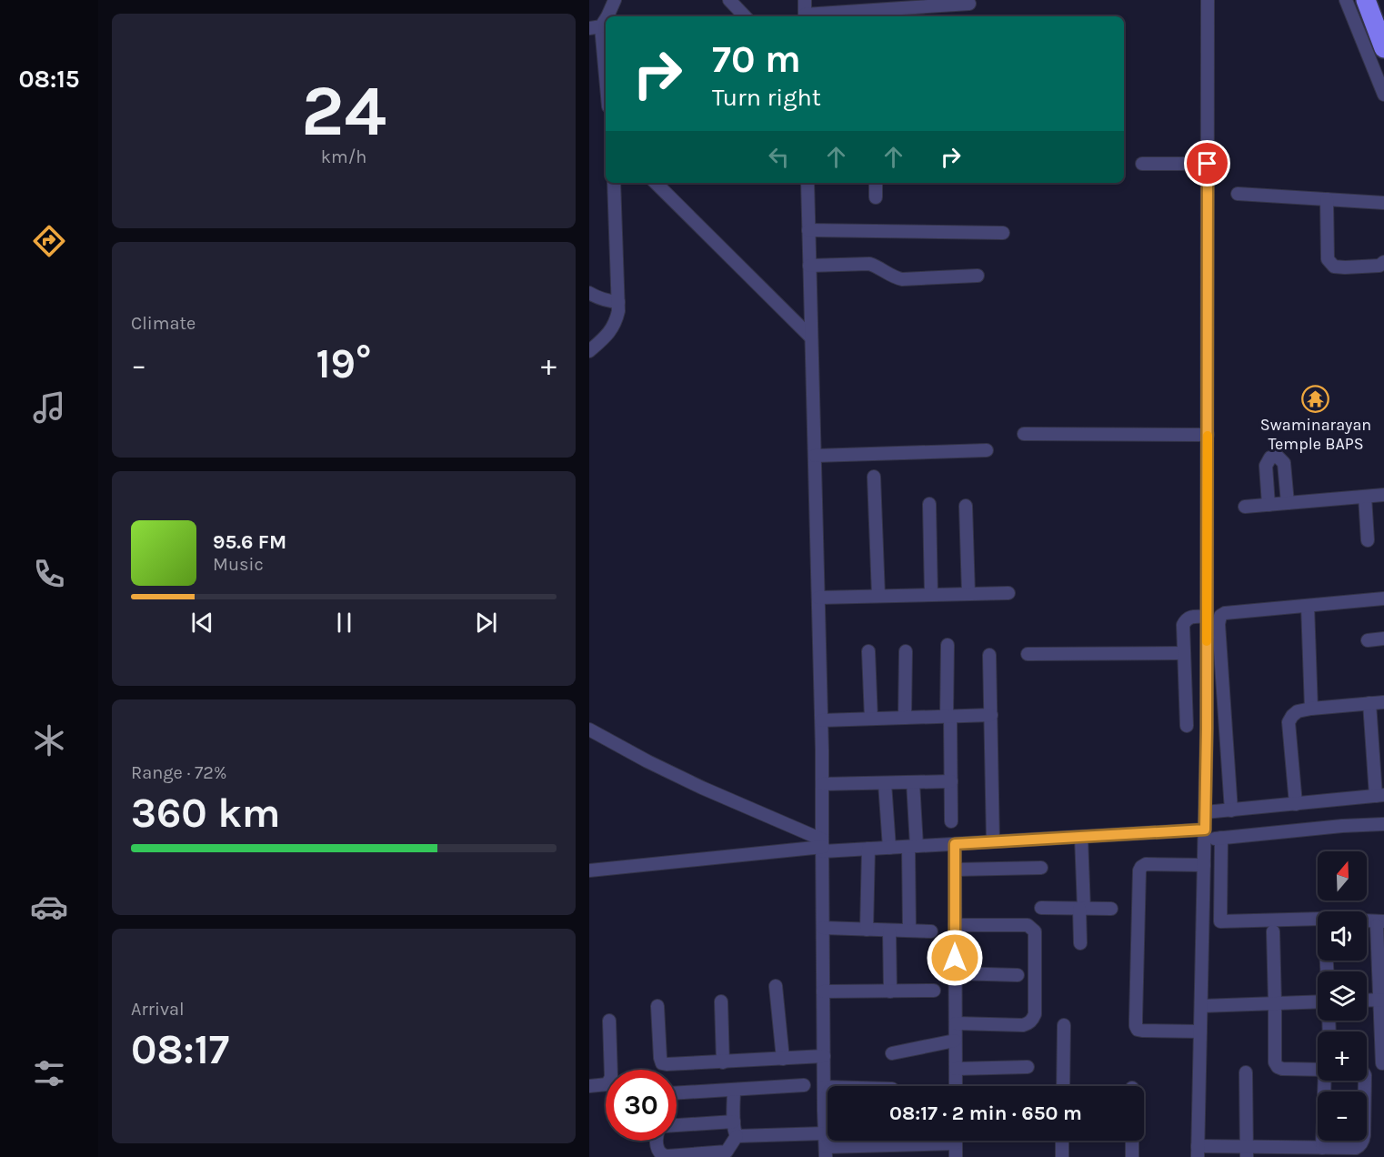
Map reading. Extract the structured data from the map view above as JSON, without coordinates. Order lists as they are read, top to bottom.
{
  "places": {
    "temple": ["Swaminarayan Temple BAPS"]
  },
  "north": "top",
  "page": {
    "tabs": "08:15",
    "tile": [
      ["24", "km/h"],
      "Climate",
      ["Range · 72%", "360 km"],
      ["Arrival", "08:17"]
    ],
    "turn": ["70 m", "Turn right"],
    "heat": ["−", "19°", "+"],
    "song": ["95.6 FM", "Music"],
    "map_buttons": ["+", "−"],
    "limit": "30",
    "trip": "08:17 · 2 min · 650 m"
  }
}
